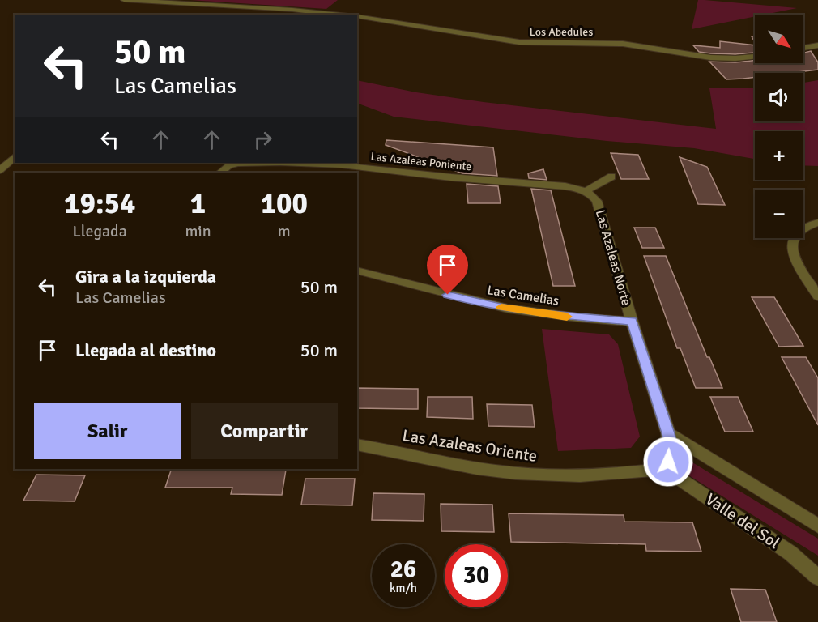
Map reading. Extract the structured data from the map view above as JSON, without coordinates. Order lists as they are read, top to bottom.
{
  "streets": {
    "street": [
      "Los Abedules",
      "Las Azaleas Poniente",
      "Las Azaleas Norte",
      "Las Camelias",
      "Las Azaleas Oriente",
      "Valle del Sol"
    ]
  },
  "crossings": [
    ["Las Azaleas Poniente", "Las Azaleas Norte"],
    ["Las Azaleas Norte", "Las Camelias"],
    ["Las Azaleas Norte", "Las Azaleas Oriente"],
    ["Las Azaleas Norte", "Valle del Sol"],
    ["Las Azaleas Oriente", "Valle del Sol"]
  ],
  "north": "bottom right",
  "page": {
    "map_buttons": ["+", "−"],
    "turn": ["50 m", "Las Camelias"],
    "eta": [
      "19:54",
      "Llegada",
      "1",
      "min",
      "100",
      "m"
    ],
    "list": [
      {
        "name": "Gira a la izquierda",
        "note": "Las Camelias",
        "value": "50 m"
      },
      {
        "name": "Llegada al destino",
        "value": "50 m"
      }
    ],
    "buttons": ["Salir", "Compartir"],
    "speed": "26 km/h",
    "limit": "30"
  }
}
